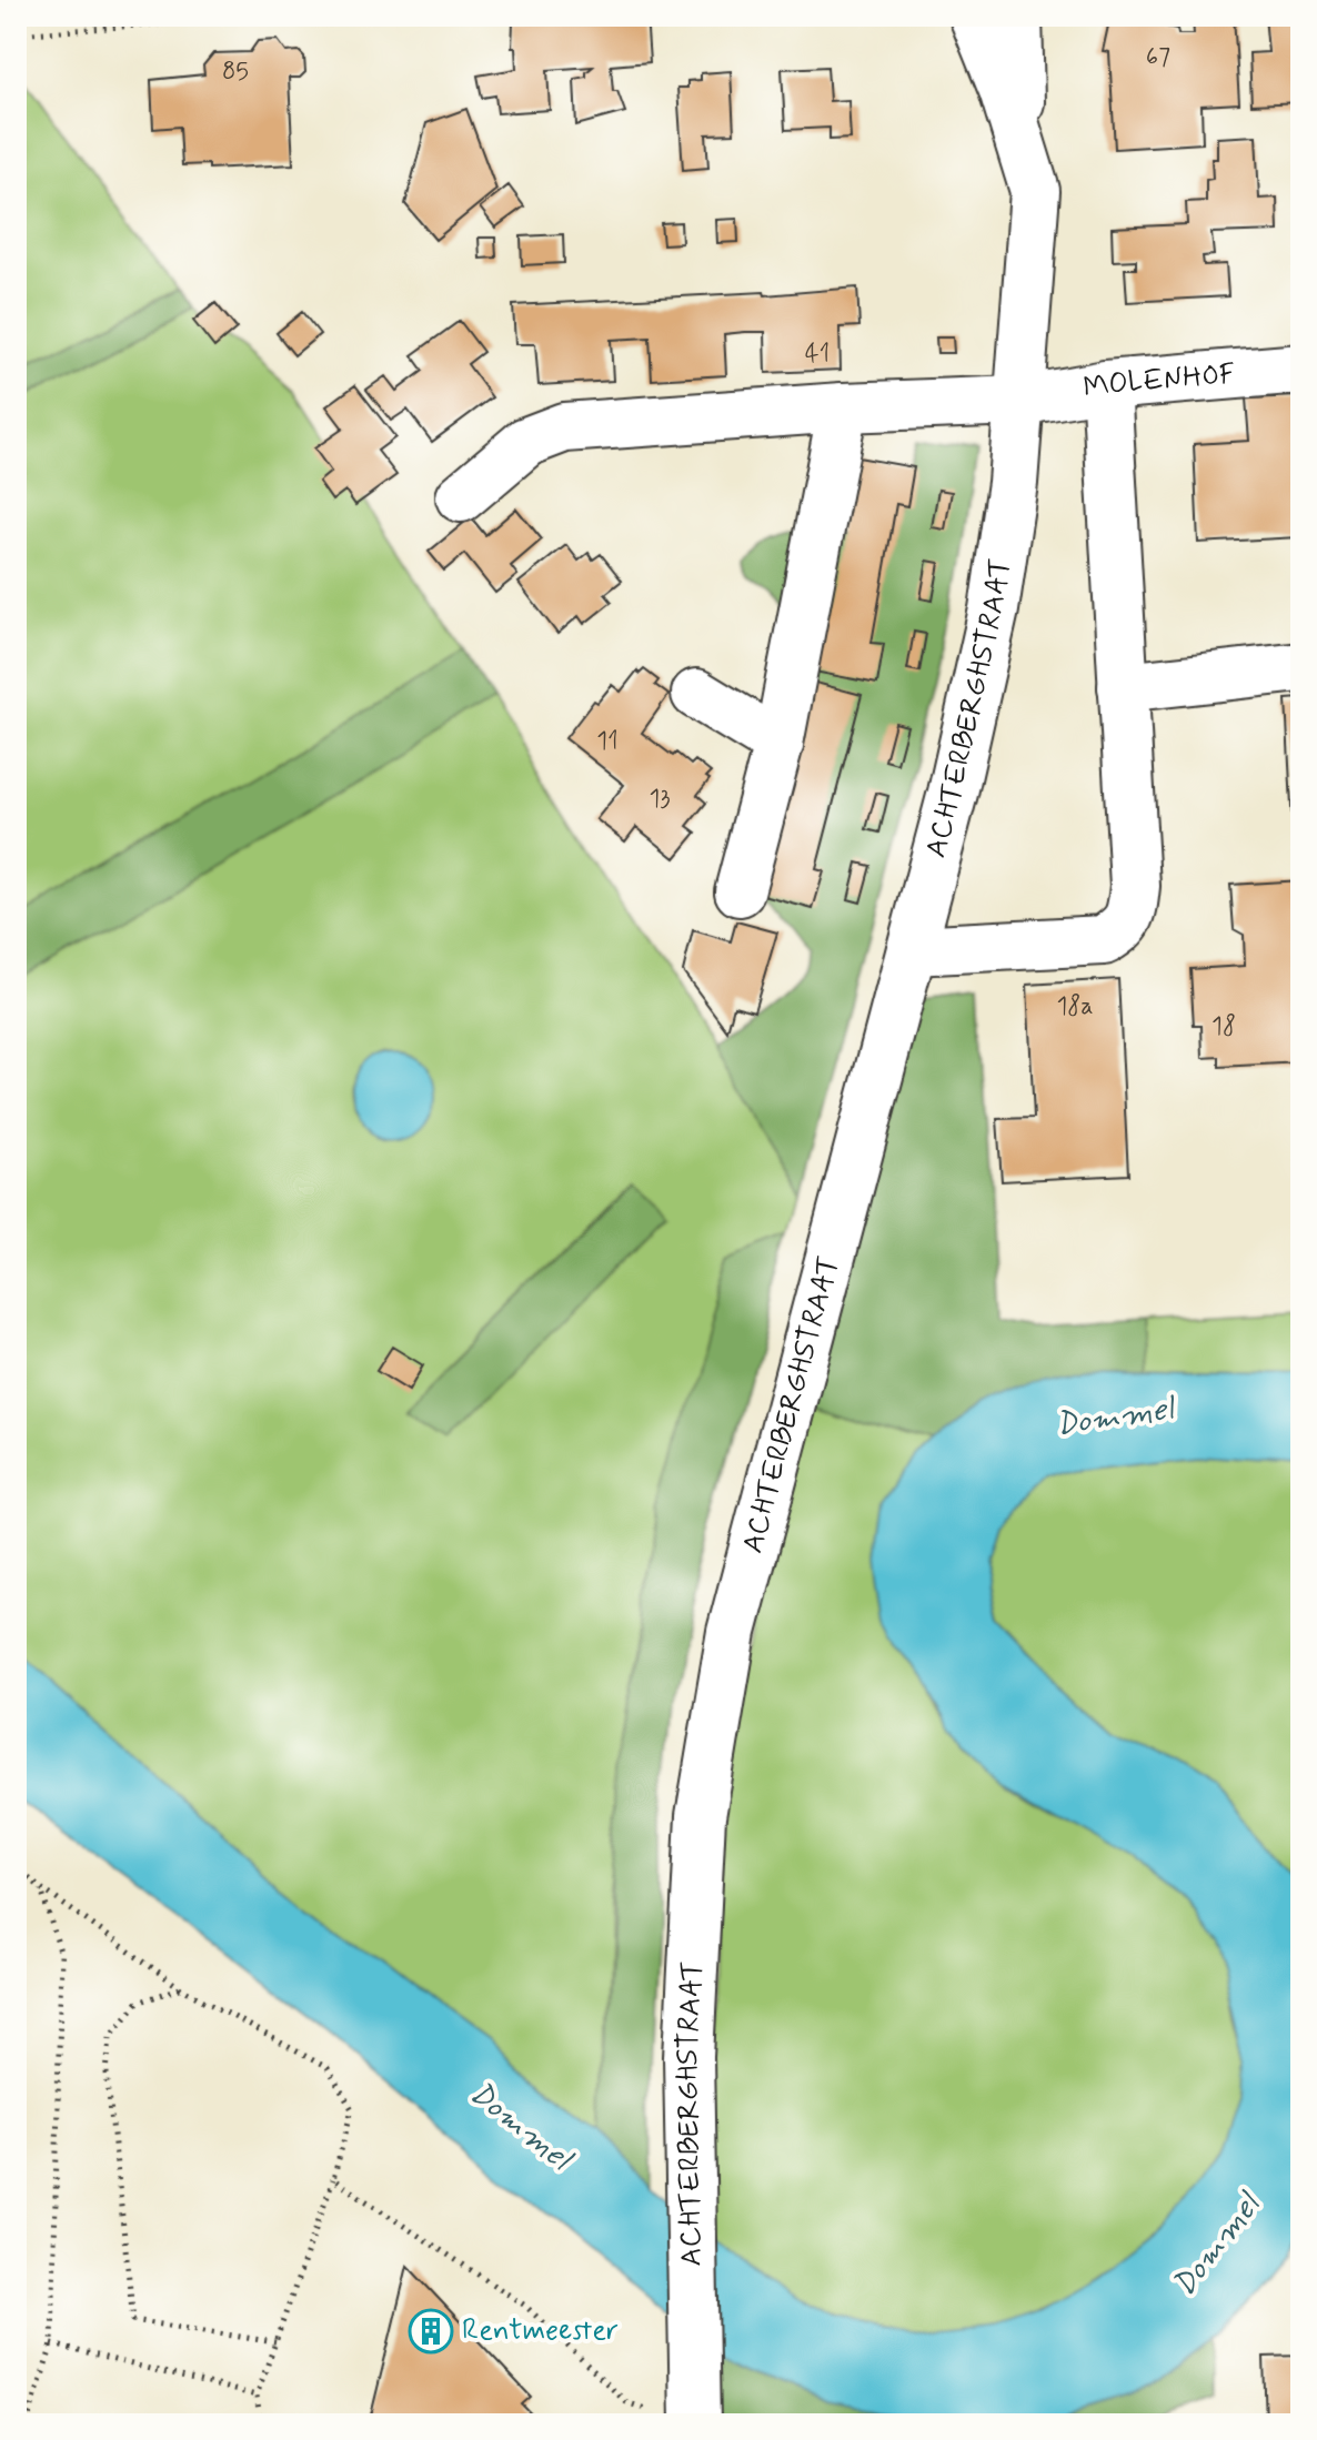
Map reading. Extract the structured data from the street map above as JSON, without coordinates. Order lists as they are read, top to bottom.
{
  "streets": {
    "street": ["MOLENHOF", "ACHTERBERGHSTRAAT"]
  },
  "crossings": [
    ["MOLENHOF", "ACHTERBERGHSTRAAT"]
  ],
  "water": ["Dommel"],
  "places": {
    "building": ["Rentmeester"]
  },
  "house_numbers": [
    "67",
    "85",
    "41",
    "11",
    "13",
    "18a",
    "18"
  ]
}
